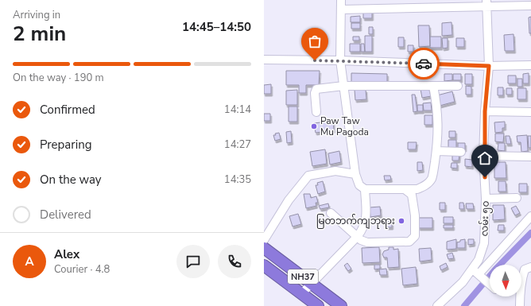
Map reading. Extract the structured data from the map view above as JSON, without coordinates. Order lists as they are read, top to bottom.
{
  "streets": {
    "highway": ["NH37"],
    "street": ["လမ်း ၅၀"]
  },
  "places": ["Paw Taw Mu Pagoda", "မြတဘက်ကျဘုရား"],
  "north": "bottom",
  "page": {
    "heading": ["2 min", "Arriving in", "14:45–14:50"],
    "panel": ["Alex", "Courier · 4.8"],
    "bar": "On the way · 190 m",
    "list": [
      ["Confirmed", "14:14"],
      ["Preparing", "14:27"],
      ["On the way", "14:35"],
      "Delivered"
    ],
    "round": "A"
  }
}
